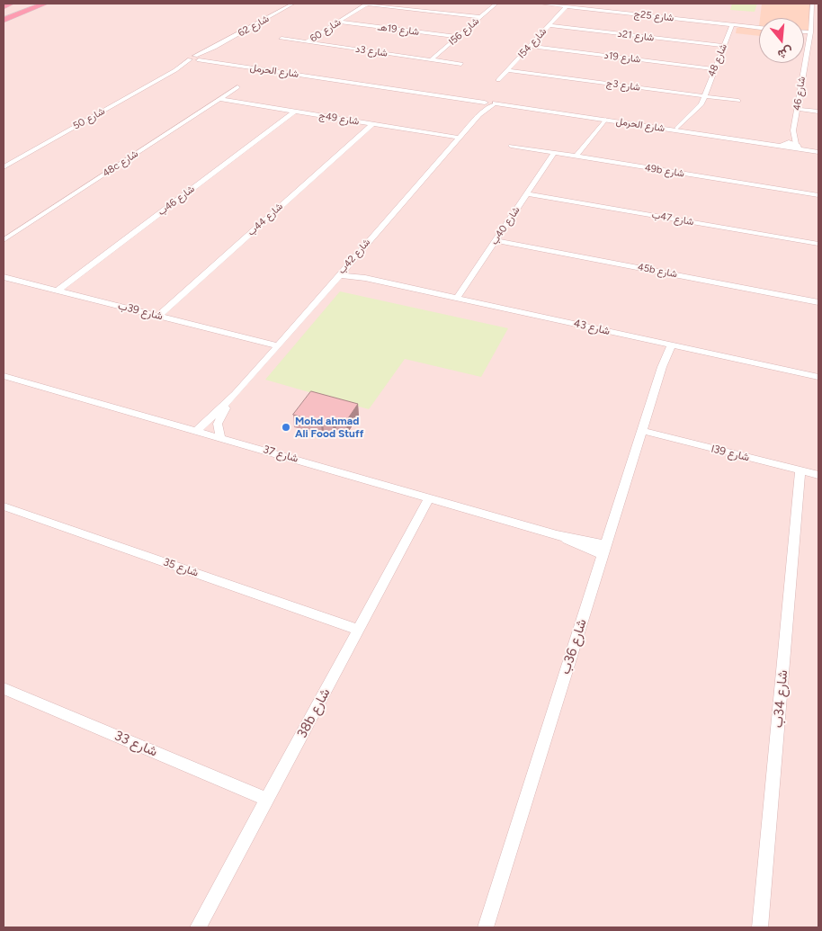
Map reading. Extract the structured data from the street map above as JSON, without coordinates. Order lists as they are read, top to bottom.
{
  "streets": {
    "street": [
      "شارع 25ج",
      "شارع 62",
      "شارع 19هـ",
      "شارع 60",
      "شارع 56ا",
      "شارع 21د",
      "شارع 54ا",
      "شارع 3د",
      "شارع 19د",
      "شارع 48",
      "شارع الحرمل",
      "شارع 3ج",
      "شارع 46",
      "شارع 50",
      "شارع 49ج",
      "48c شارع",
      "49b شارع",
      "شارع 46ب",
      "شارع 47ب",
      "شارع 44ب",
      "شارع 40ب",
      "شارع 42ب",
      "45b شارع",
      "شارع 39ب",
      "شارع 43",
      "شارع 39ا",
      "شارع 37",
      "شارع 35",
      "شارع 36ب",
      "شارع 34ب",
      "38b شارع",
      "شارع 33"
    ]
  },
  "crossings": [
    ["شارع 25ج", "شارع 54ا"],
    ["شارع 25ج", "شارع 48"],
    ["شارع 62", "شارع الحرمل"],
    ["شارع 62", "شارع 50"],
    ["شارع 19هـ", "شارع 60"],
    ["شارع 19هـ", "شارع 56ا"],
    ["شارع 60", "شارع 3د"],
    ["شارع 56ا", "شارع 3د"],
    ["شارع 21د", "شارع 54ا"],
    ["شارع 21د", "شارع 48"],
    ["شارع 54ا", "شارع 19د"],
    ["شارع 54ا", "شارع 3ج"],
    ["شارع 19د", "شارع 48"],
    ["شارع 48", "شارع 3ج"],
    ["شارع الحرمل", "شارع 46"],
    ["شارع الحرمل", "شارع 50"],
    ["شارع الحرمل", "شارع 42ب"],
    ["شارع 49ج", "48c شارع"],
    ["شارع 49ج", "شارع 46ب"],
    ["شارع 49ج", "شارع 44ب"],
    ["شارع 49ج", "شارع 42ب"],
    ["49b شارع", "شارع 40ب"],
    ["شارع 46ب", "شارع 39ب"],
    ["شارع 47ب", "شارع 40ب"],
    ["شارع 44ب", "شارع 39ب"],
    ["شارع 40ب", "45b شارع"],
    ["شارع 40ب", "شارع 43"],
    ["شارع 42ب", "شارع 39ب"],
    ["شارع 42ب", "شارع 43"],
    ["شارع 42ب", "شارع 37"],
    ["شارع 43", "شارع 36ب"],
    ["شارع 39ا", "شارع 36ب"],
    ["شارع 39ا", "شارع 34ب"],
    ["شارع 37", "شارع 36ب"],
    ["شارع 37", "38b شارع"],
    ["شارع 35", "38b شارع"],
    ["38b شارع", "شارع 33"]
  ],
  "places": ["Mohd ahmad Ali Food Stuff"],
  "north": "bottom"
}
